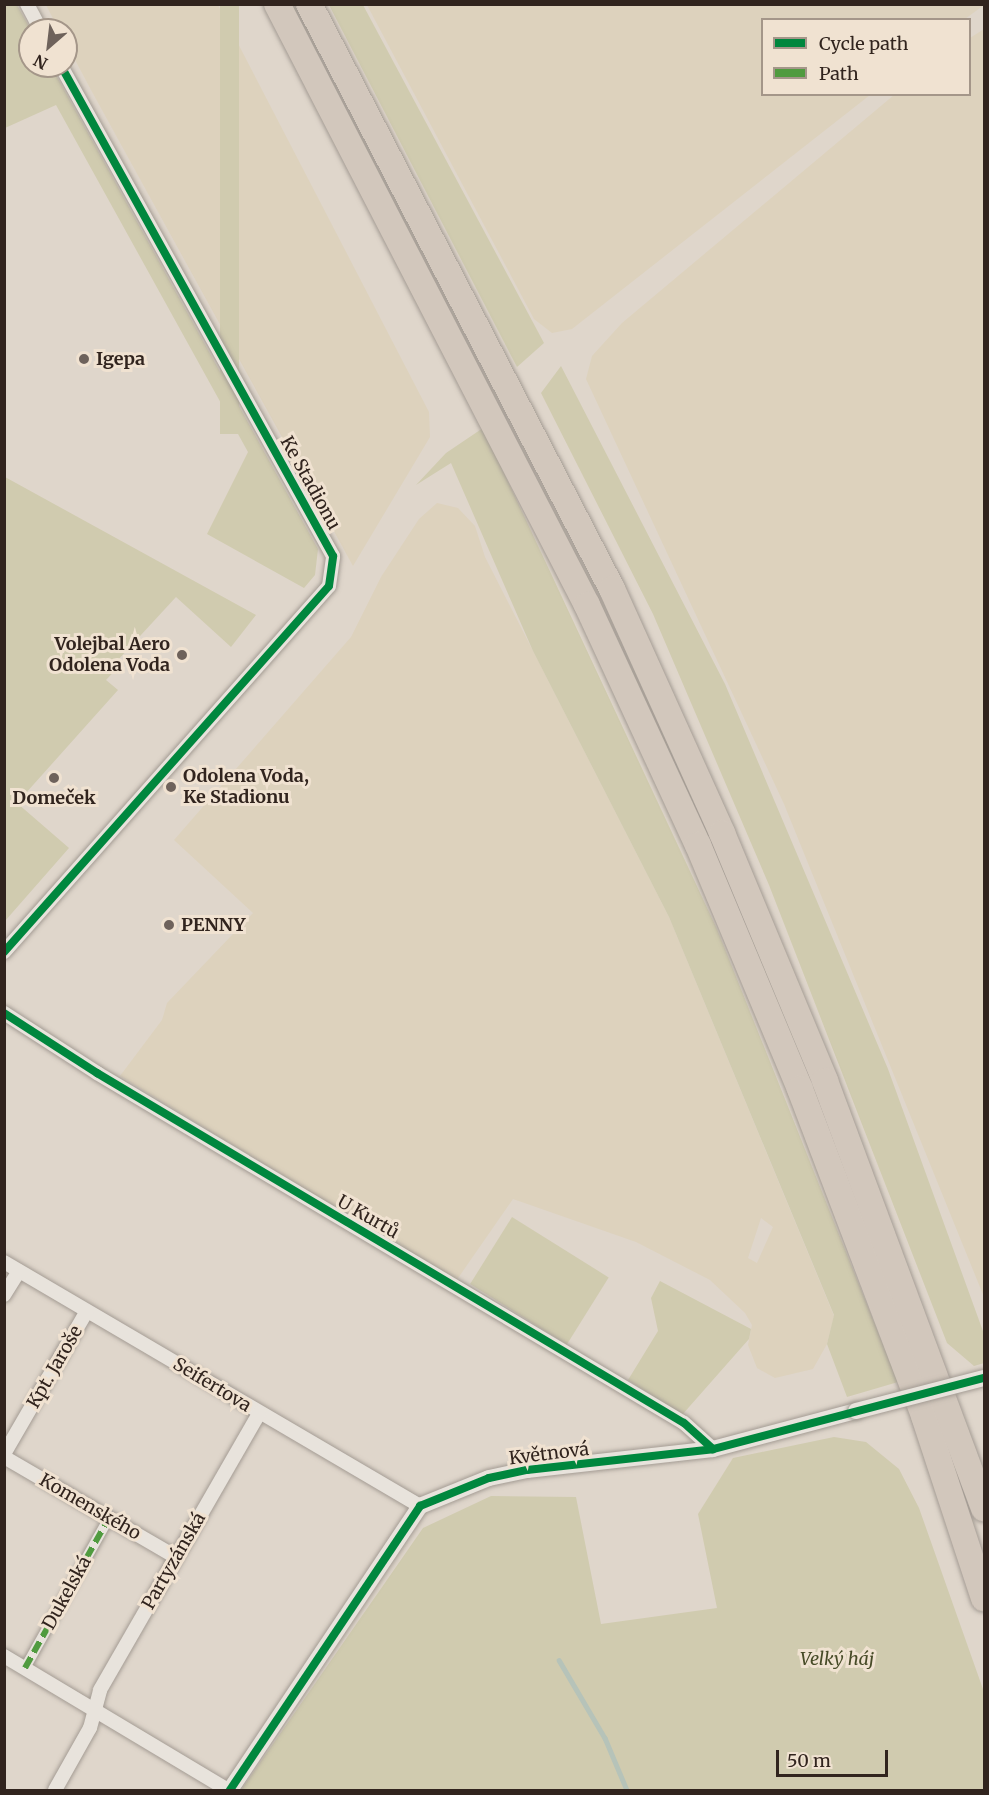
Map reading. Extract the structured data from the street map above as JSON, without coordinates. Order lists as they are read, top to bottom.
{
  "streets": {
    "street": [
      "Ke Stadionu",
      "U Kurtů",
      "Kpt. Jaroše",
      "Seifertova",
      "Květnová",
      "Komenského",
      "Partyzánská",
      "Dukelská"
    ]
  },
  "crossings": [
    ["U Kurtů", "Květnová"],
    ["Kpt. Jaroše", "Seifertova"],
    ["Kpt. Jaroše", "Komenského"],
    ["Seifertova", "Květnová"],
    ["Seifertova", "Partyzánská"],
    ["Komenského", "Partyzánská"],
    ["Komenského", "Dukelská"]
  ],
  "parks": ["Velký háj"],
  "places": [
    "Igepa",
    "Volejbal Aero Odolena Voda",
    "Domeček",
    "Odolena Voda, Ke Stadionu",
    "PENNY"
  ],
  "legend": ["Cycle path", "Path"],
  "scale_bar": "50 m",
  "north": "bottom left"
}
